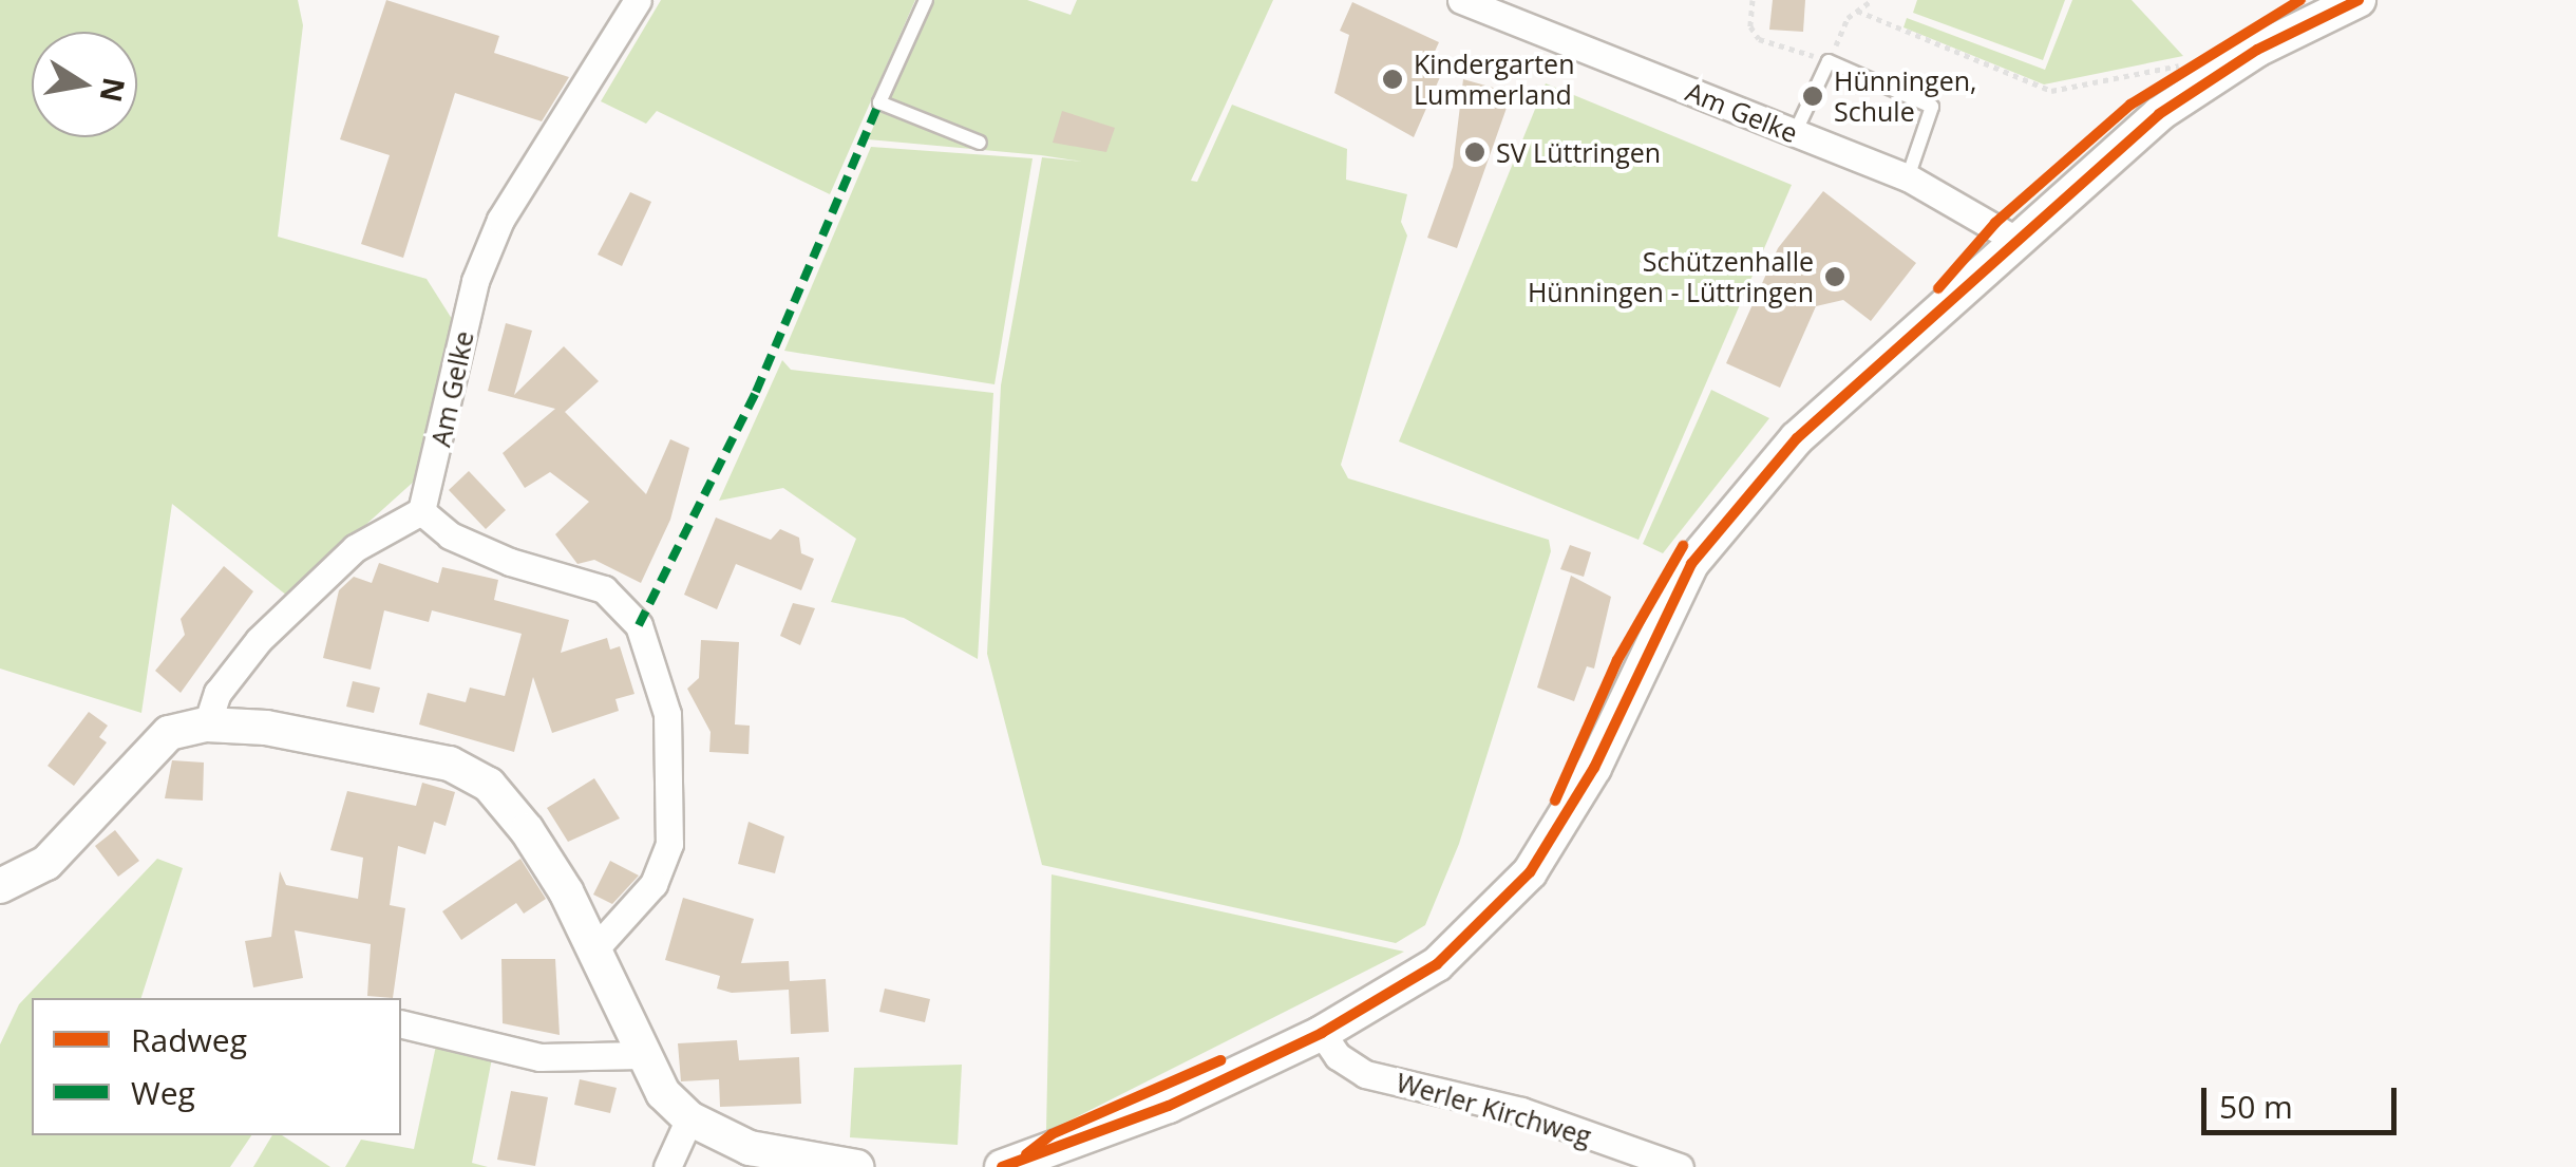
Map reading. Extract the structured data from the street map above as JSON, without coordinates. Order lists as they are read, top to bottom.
{
  "streets": {
    "street": ["Am Gelke", "Werler Kirchweg"]
  },
  "places": [
    "Kindergarten Lummerland",
    "Hünningen, Schule",
    "SV Lüttringen",
    "Schützenhalle Hünningen - Lüttringen"
  ],
  "legend": ["Radweg", "Weg"],
  "scale_bar": "50 m",
  "north": "right"
}
